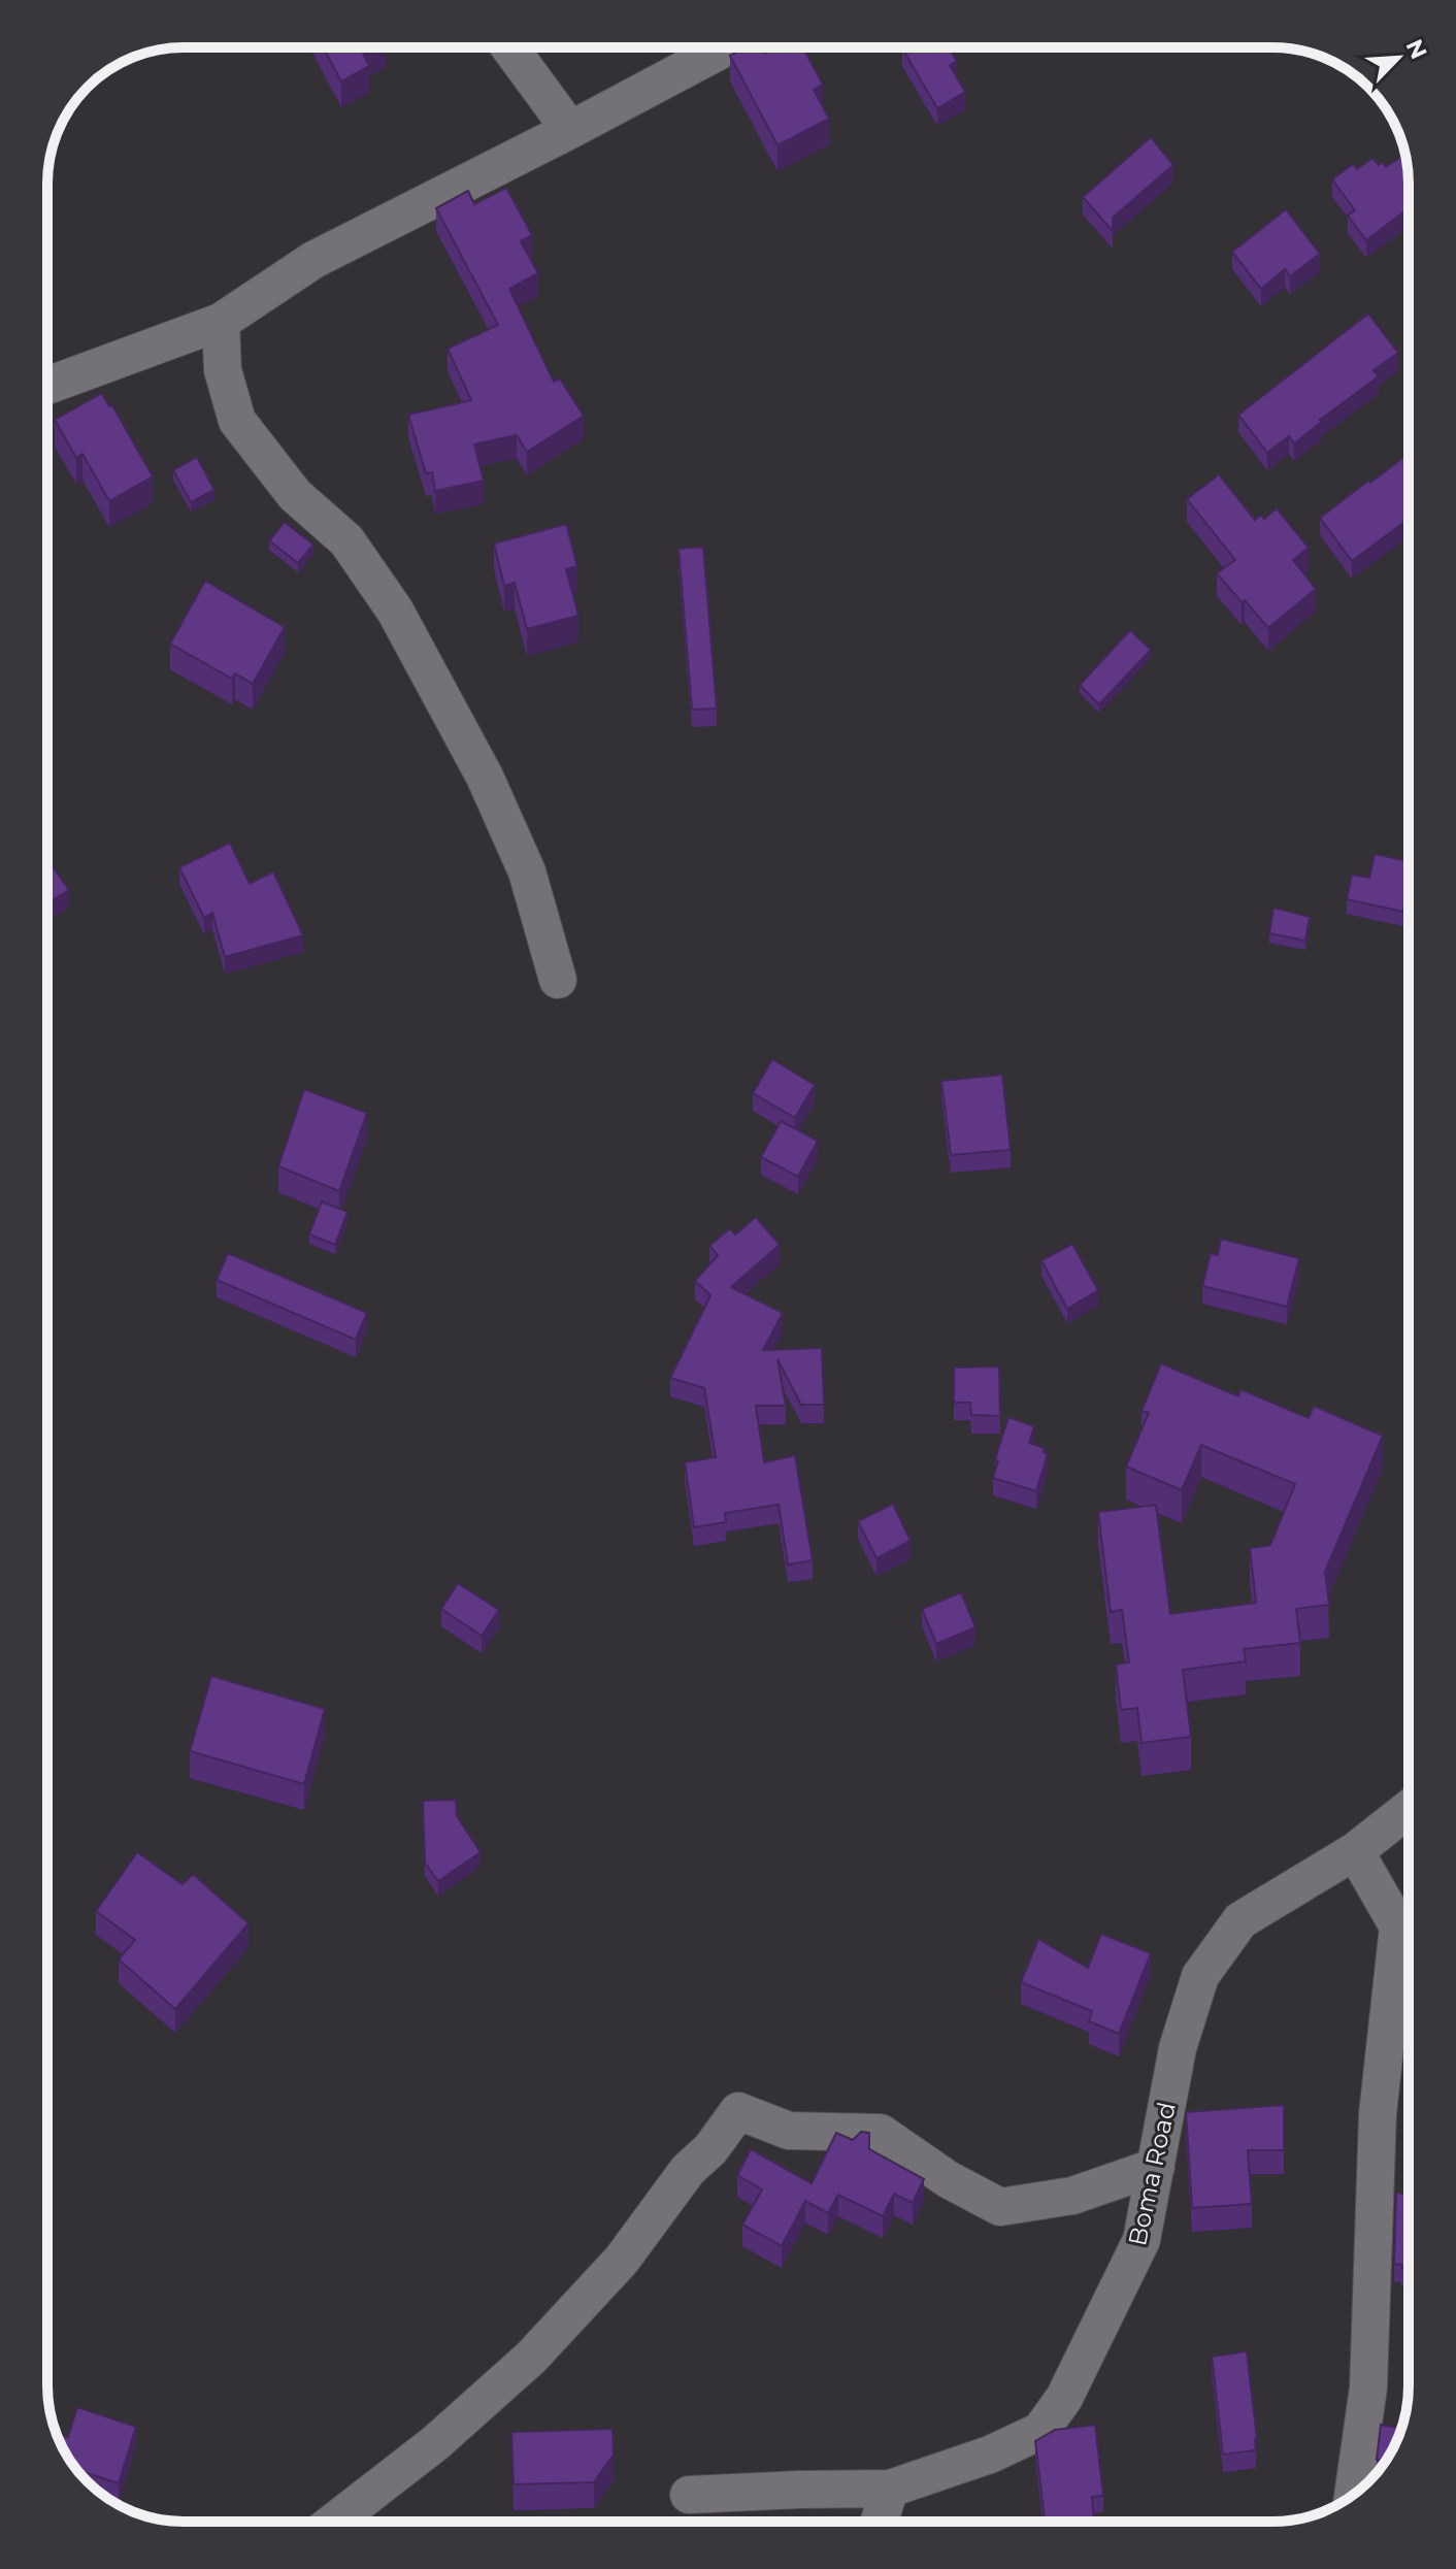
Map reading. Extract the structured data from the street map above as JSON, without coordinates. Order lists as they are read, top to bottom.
{
  "streets": {
    "street": ["Boma Road"]
  },
  "north": "top right"
}
